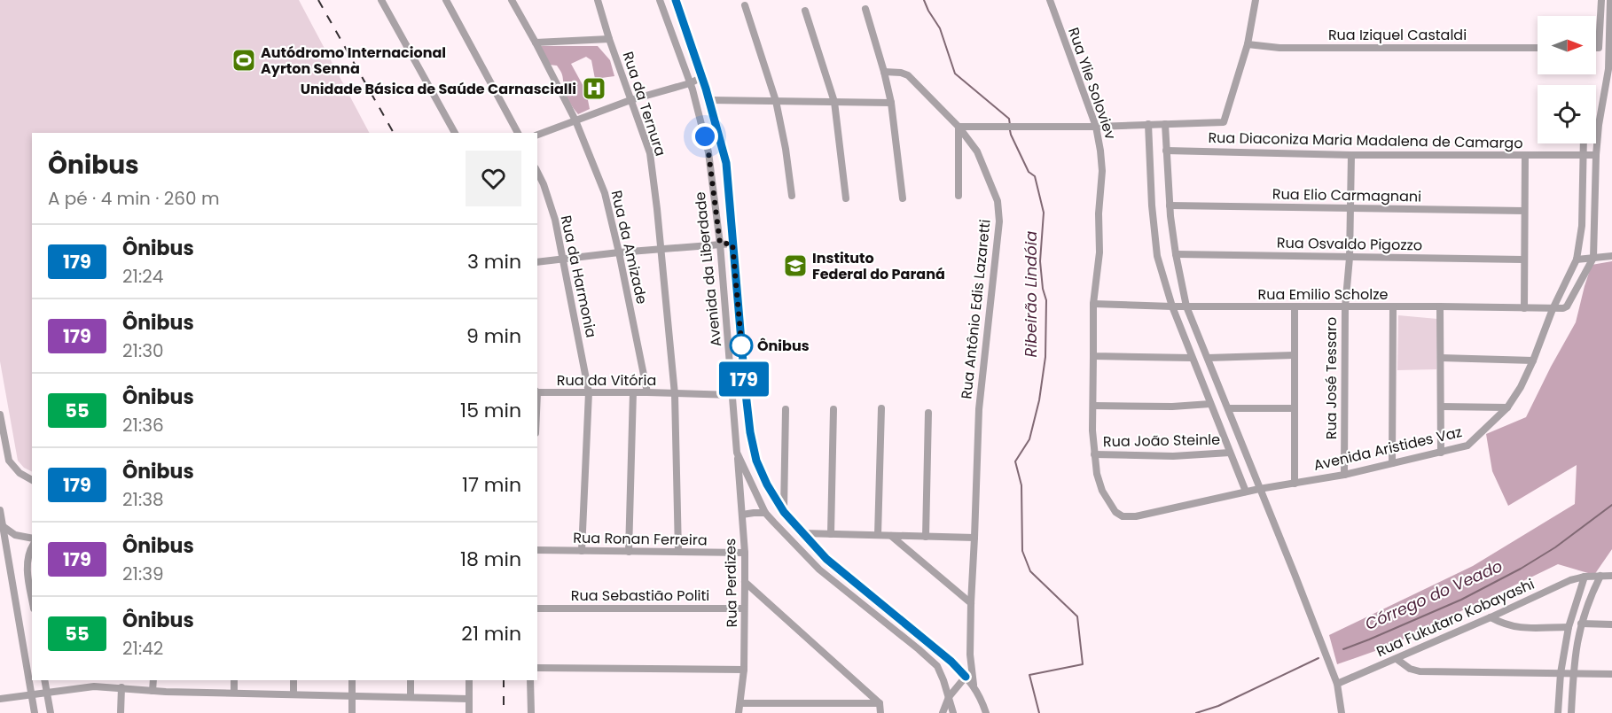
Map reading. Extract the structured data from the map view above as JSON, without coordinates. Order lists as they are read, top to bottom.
{
  "streets": {
    "street": [
      "Rua Iziquel Castaldi",
      "Rua Ylie Soloviev",
      "Rua da Ternura",
      "Rua Diaconiza Maria Madalena de Camargo",
      "Rua Elio Carmagnani",
      "Rua Osvaldo Pigozzo",
      "Rua da Amizade",
      "Avenida da Liberdade",
      "Rua da Harmonia",
      "Rua Emilio Scholze",
      "Rua Antônio Edis Lazaretti",
      "Rua José Tessaro",
      "Rua da Vitória",
      "Rua João Steinle",
      "Avenida Aristides Vaz",
      "Rua Ronan Ferreira",
      "Rua Perdizes",
      "Rua Sebastião Politi",
      "Rua Fukutaro Kobayashi"
    ]
  },
  "crossings": [
    ["Rua Ylie Soloviev", "Rua Emilio Scholze"],
    ["Rua Ylie Soloviev", "Rua João Steinle"],
    ["Rua Ylie Soloviev", "Avenida Aristides Vaz"],
    ["Rua da Ternura", "Rua da Vitória"],
    ["Rua Diaconiza Maria Madalena de Camargo", "Rua José Tessaro"],
    ["Rua Diaconiza Maria Madalena de Camargo", "Avenida Aristides Vaz"],
    ["Rua Elio Carmagnani", "Rua José Tessaro"],
    ["Rua Osvaldo Pigozzo", "Rua José Tessaro"],
    ["Rua da Amizade", "Rua da Vitória"],
    ["Avenida da Liberdade", "Rua da Vitória"],
    ["Avenida da Liberdade", "Rua Perdizes"],
    ["Rua da Harmonia", "Rua da Vitória"],
    ["Rua da Harmonia", "Rua Ronan Ferreira"],
    ["Rua Emilio Scholze", "Rua José Tessaro"],
    ["Rua Emilio Scholze", "Avenida Aristides Vaz"],
    ["Rua José Tessaro", "Avenida Aristides Vaz"],
    ["Rua João Steinle", "Avenida Aristides Vaz"],
    ["Rua Ronan Ferreira", "Rua Perdizes"],
    ["Rua Perdizes", "Rua Sebastião Politi"]
  ],
  "water": ["Ribeirão Lindóia", "Córrego do Veado"],
  "places": {
    "sports": ["Autódromo Internacional Ayrton Senna"],
    "hospital": ["Unidade Básica de Saúde Carnascialli"],
    "school or university": ["Instituto Federal do Paraná"],
    "other": ["Ônibus"]
  },
  "lines": ["bus line 179"],
  "north": "right",
  "page": {
    "on_map": "179",
    "heading": ["Ônibus", "A pé · 4 min · 260 m"],
    "list": [
      {
        "mark": "179",
        "name": "Ônibus",
        "note": "21:24",
        "value": "3 min"
      },
      {
        "mark": "179",
        "name": "Ônibus",
        "note": "21:30",
        "value": "9 min"
      },
      {
        "mark": "55",
        "name": "Ônibus",
        "note": "21:36",
        "value": "15 min"
      },
      {
        "mark": "179",
        "name": "Ônibus",
        "note": "21:38",
        "value": "17 min"
      },
      {
        "mark": "179",
        "name": "Ônibus",
        "note": "21:39",
        "value": "18 min"
      },
      {
        "mark": "55",
        "name": "Ônibus",
        "note": "21:42",
        "value": "21 min"
      }
    ]
  }
}
